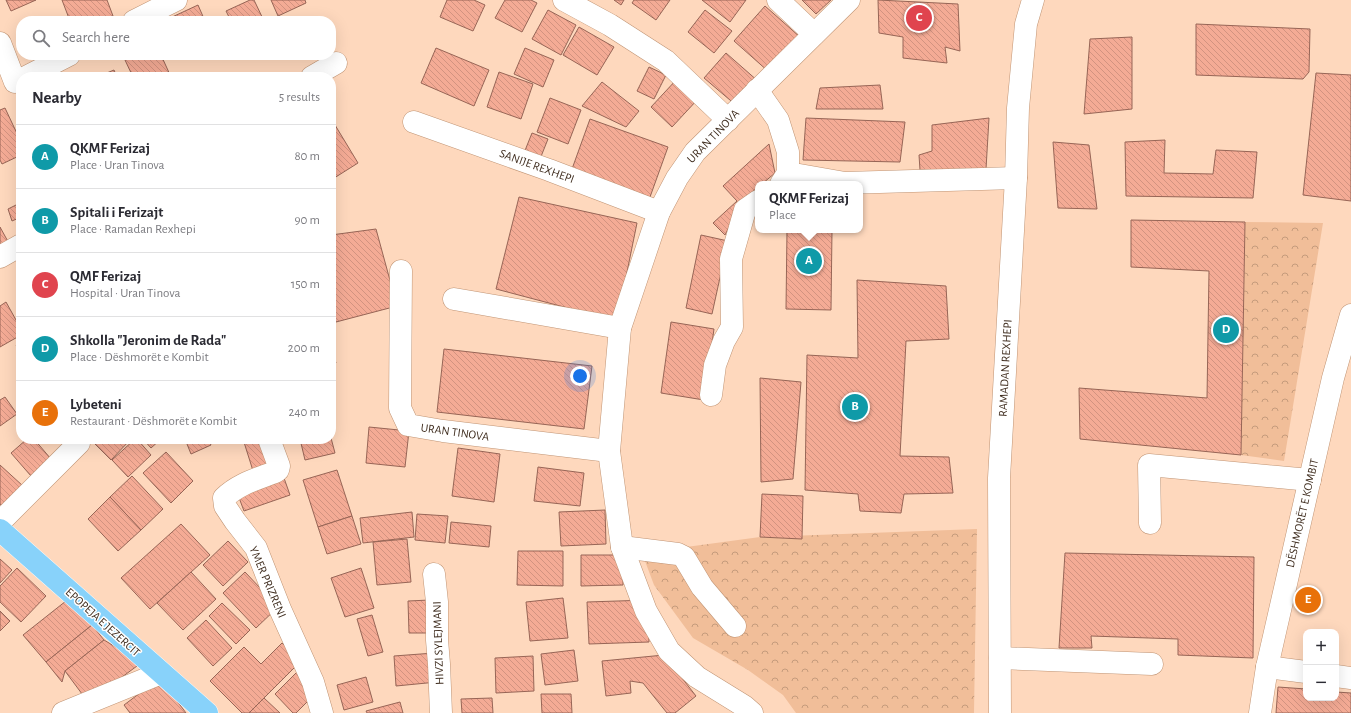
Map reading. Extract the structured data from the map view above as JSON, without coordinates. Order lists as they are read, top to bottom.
{
  "streets": {
    "main road": ["EPOPEJA E JEZERCIT"],
    "street": [
      "URAN TINOVA",
      "SANIJE REXHEPI",
      "RAMADAN REXHEPI",
      "DËSHMORËT E KOMBIT",
      "YMER PRIZRENI",
      "HIVZI SYLEJMANI"
    ]
  },
  "crossings": [
    ["URAN TINOVA", "SANIJE REXHEPI"]
  ],
  "page": {
    "pins": [
      "C",
      "A",
      "D",
      "B",
      "E"
    ],
    "search": "Search here",
    "heading": ["Nearby", "5 results"],
    "list": [
      {
        "mark": "A",
        "name": "QKMF Ferizaj",
        "note": "Place · Uran Tinova",
        "value": "80 m"
      },
      {
        "mark": "B",
        "name": "Spitali i Ferizajt",
        "note": "Place · Ramadan Rexhepi",
        "value": "90 m"
      },
      {
        "mark": "C",
        "name": "QMF Ferizaj",
        "note": "Hospital · Uran Tinova",
        "value": "150 m"
      },
      {
        "mark": "D",
        "name": "Shkolla \"Jeronim de Rada\"",
        "note": "Place · Dëshmorët e Kombit",
        "value": "200 m"
      },
      {
        "mark": "E",
        "name": "Lybeteni",
        "note": "Restaurant · Dëshmorët e Kombit",
        "value": "240 m"
      }
    ],
    "popup": ["QKMF Ferizaj", "Place"],
    "map_buttons": ["+", "−"]
  }
}
